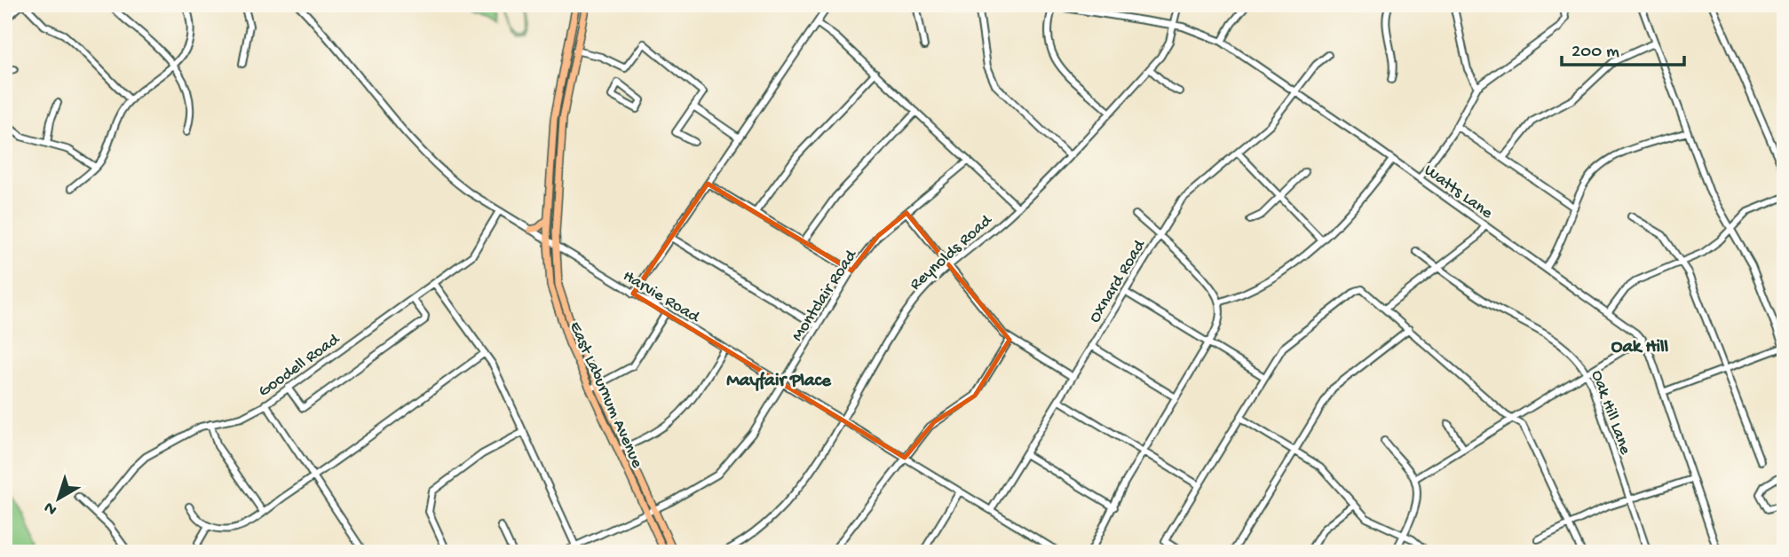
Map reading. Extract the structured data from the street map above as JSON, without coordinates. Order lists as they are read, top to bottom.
{
  "streets": {
    "main road": ["East Laburnum Avenue"],
    "street": [
      "Watts Lane",
      "Reynolds Road",
      "Oxnard Road",
      "Harvie Road",
      "Montclair Road",
      "Goodell Road",
      "Oak Hill Lane"
    ]
  },
  "crossings": [
    ["Watts Lane", "Reynolds Road"],
    ["Watts Lane", "Oxnard Road"],
    ["Reynolds Road", "Harvie Road"],
    ["Oxnard Road", "Harvie Road"],
    ["Harvie Road", "Montclair Road"],
    ["Harvie Road", "Goodell Road"],
    ["Harvie Road", "East Laburnum Avenue"],
    ["Montclair Road", "East Laburnum Avenue"]
  ],
  "districts": ["Oak Hill", "Mayfair Place"],
  "scale_bar": "200 m",
  "north": "bottom left"
}
